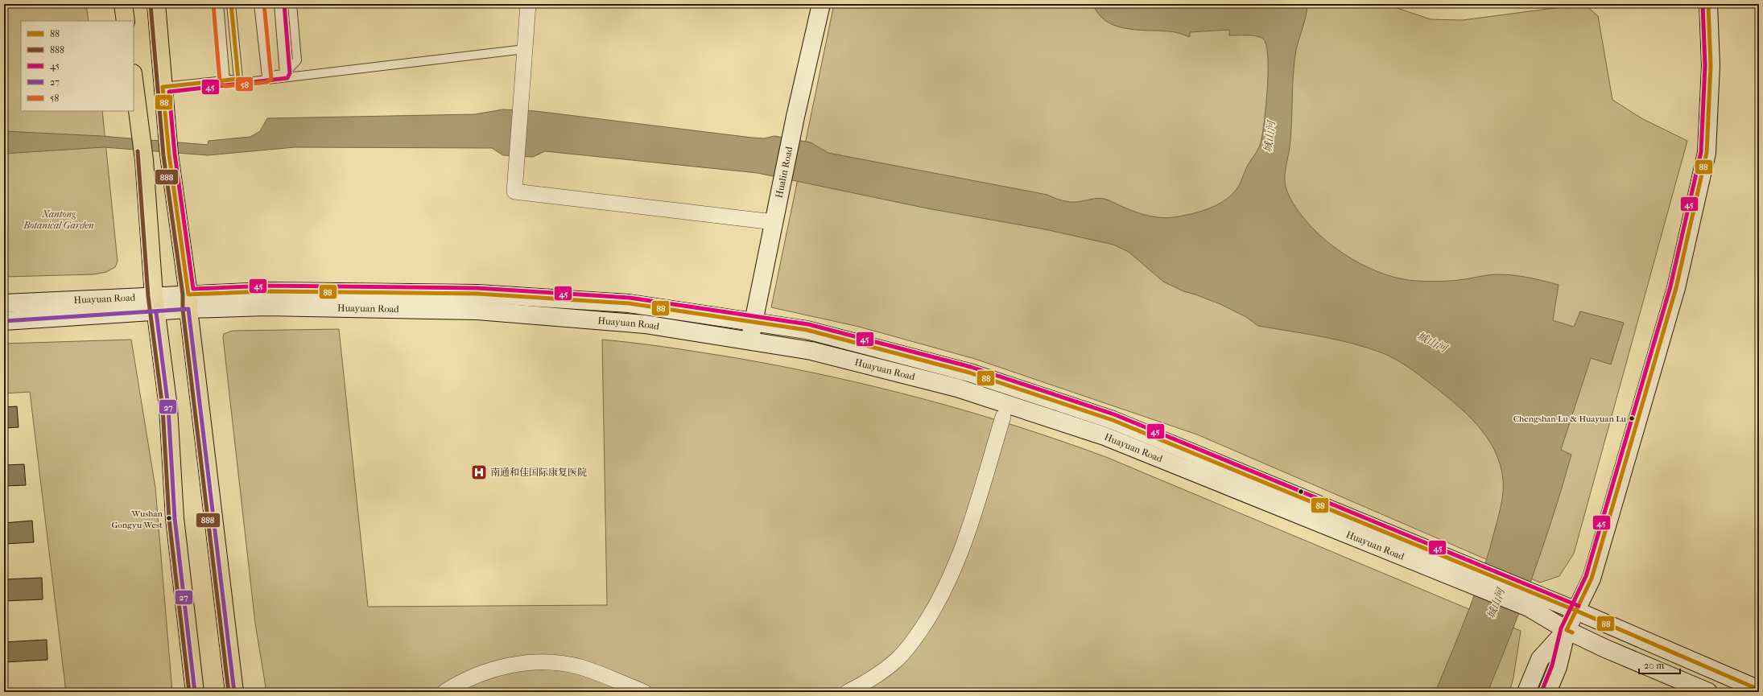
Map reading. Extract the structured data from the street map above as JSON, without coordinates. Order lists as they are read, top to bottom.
{
  "streets": {
    "main road": ["Hualin Road", "Huayuan Road"]
  },
  "crossings": [
    ["Hualin Road", "Huayuan Road"]
  ],
  "water": ["城山河"],
  "parks": ["Nantong Botanical Garden"],
  "places": {
    "other": ["Chengshan Lu & Huayuan Lu", "Wushan Gongyu West"],
    "hospital": ["南通和佳国际康复医院"]
  },
  "lines": [
    "transit line 88",
    "transit line 45",
    "transit line 58",
    "transit line 888",
    "transit line 27"
  ],
  "legend": [
    "88",
    "888",
    "45",
    "27",
    "58"
  ],
  "scale_bar": "20 m"
}
